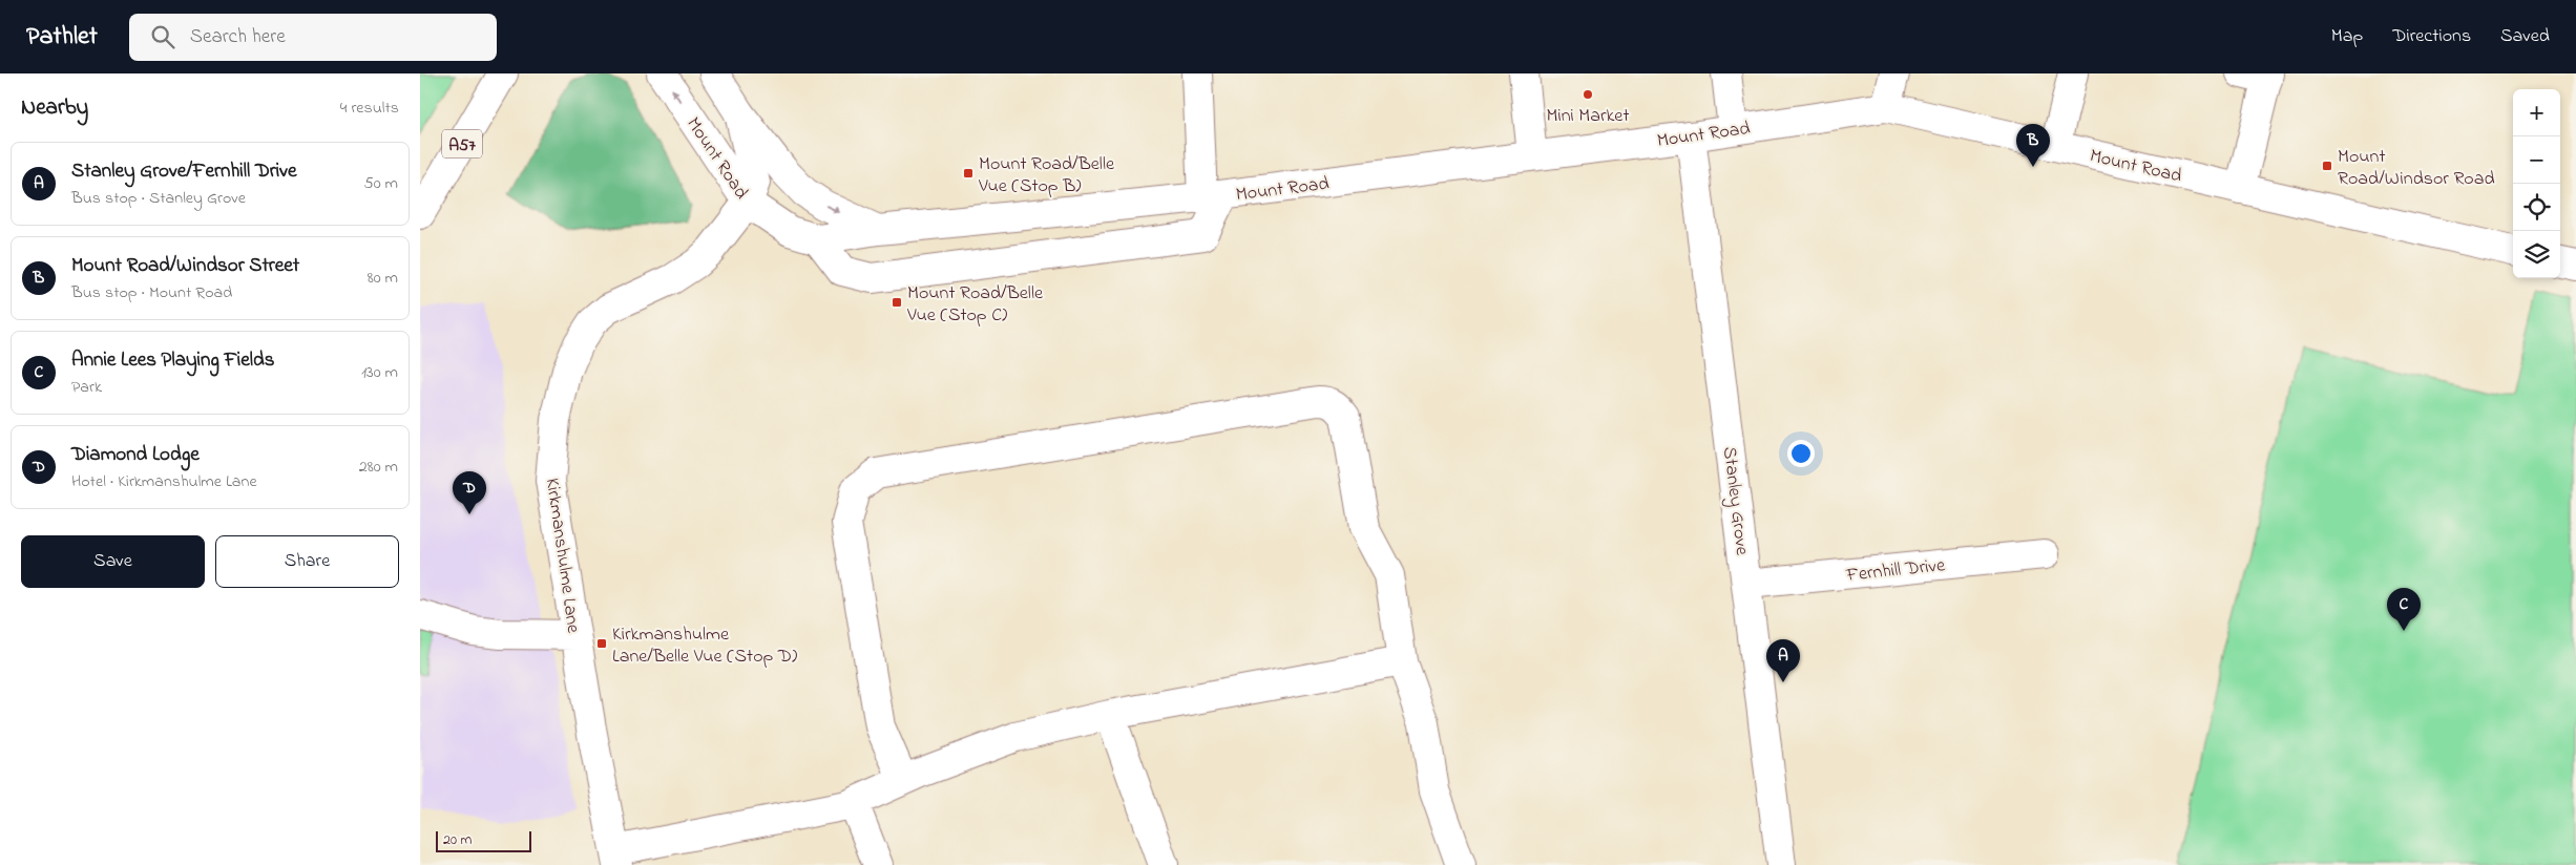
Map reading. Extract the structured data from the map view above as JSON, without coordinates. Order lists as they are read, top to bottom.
{
  "streets": {
    "main road": [
      "Mount Road",
      "A57",
      "Stanley Grove",
      "Kirkmanshulme Lane",
      "Fernhill Drive"
    ]
  },
  "crossings": [
    ["Mount Road", "Stanley Grove"],
    ["Mount Road", "Kirkmanshulme Lane"],
    ["Stanley Grove", "Fernhill Drive"]
  ],
  "places": {
    "other": ["Mini Market"],
    "transit": [
      "Mount Road/Windsor Road",
      "Mount Road/Belle Vue (Stop B)",
      "Mount Road/Belle Vue (Stop C)",
      "Kirkmanshulme Lane/Belle Vue (Stop D)"
    ]
  },
  "scale_bar": "20 m",
  "page": {
    "header": "Pathlet",
    "search": "Search here",
    "nav": ["Map", "Directions", "Saved"],
    "heading": ["Nearby", "4 results"],
    "map_buttons": ["+", "−"],
    "pins": [
      "B",
      "D",
      "C",
      "A"
    ],
    "list": [
      {
        "mark": "A",
        "name": "Stanley Grove/Fernhill Drive",
        "note": "Bus stop · Stanley Grove",
        "value": "50 m"
      },
      {
        "mark": "B",
        "name": "Mount Road/Windsor Street",
        "note": "Bus stop · Mount Road",
        "value": "80 m"
      },
      {
        "mark": "C",
        "name": "Annie Lees Playing Fields",
        "note": "Park",
        "value": "130 m"
      },
      {
        "mark": "D",
        "name": "Diamond Lodge",
        "note": "Hotel · Kirkmanshulme Lane",
        "value": "280 m"
      }
    ],
    "buttons": ["Save", "Share"],
    "scale": "20 m"
  }
}
